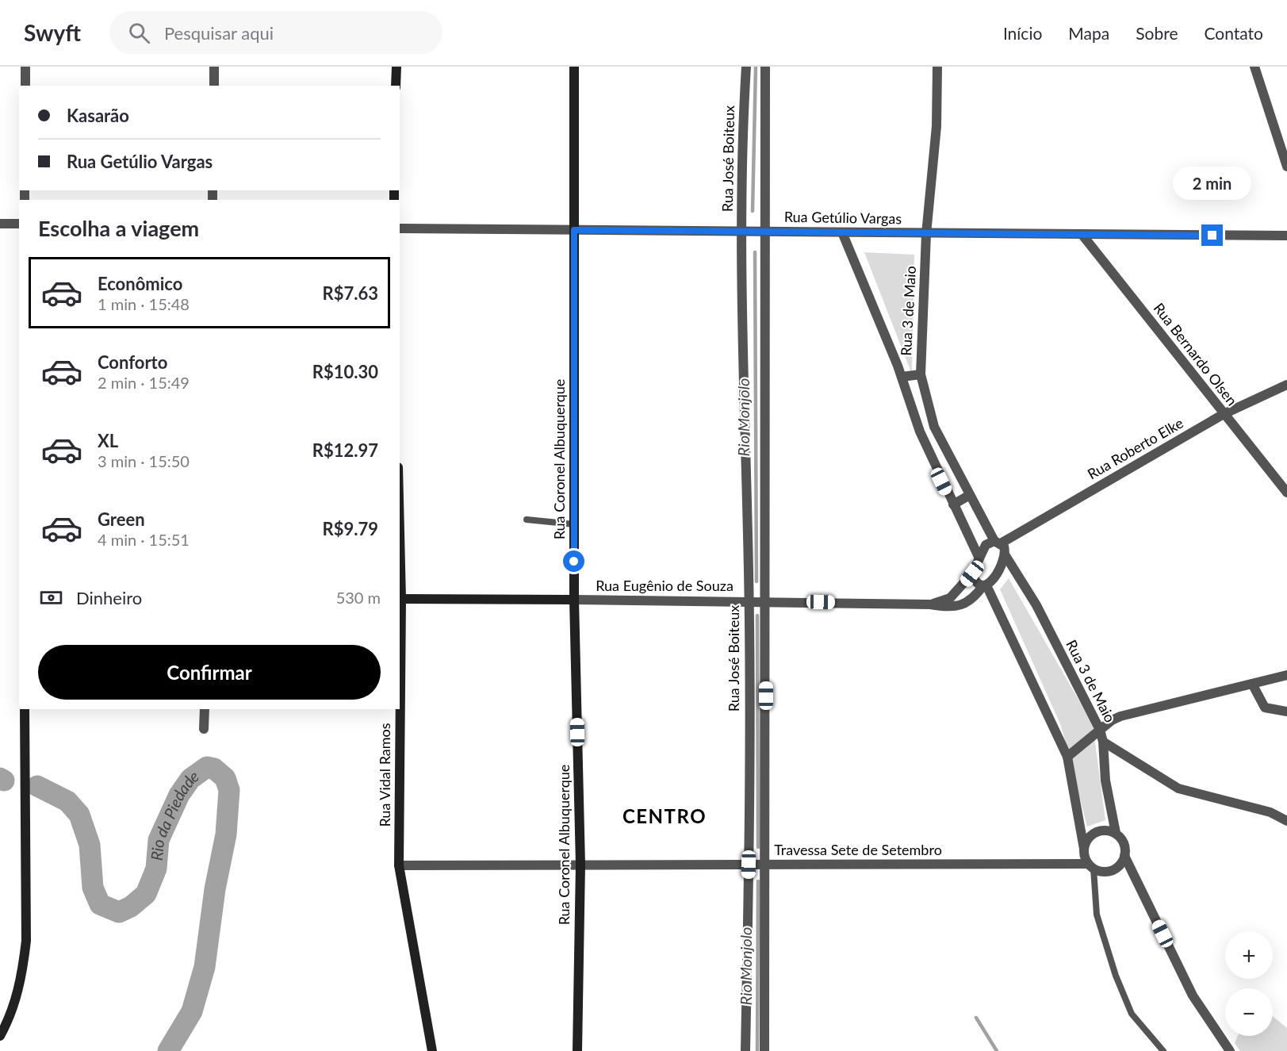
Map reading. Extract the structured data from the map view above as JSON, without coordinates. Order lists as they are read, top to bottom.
{
  "streets": {
    "main road": ["Rua Coronel Albuquerque", "Rua Eugênio de Souza", "Rua Vidal Ramos"],
    "street": [
      "Rua José Boiteux",
      "Rua Getúlio Vargas",
      "Rua 3 de Maio",
      "Rua Bernardo Olsen",
      "Rua Roberto Elke",
      "Travessa Sete de Setembro"
    ]
  },
  "crossings": [
    ["Rua José Boiteux", "Rua Getúlio Vargas"],
    ["Rua José Boiteux", "Rua Eugênio de Souza"],
    ["Rua José Boiteux", "Travessa Sete de Setembro"],
    ["Rua Getúlio Vargas", "Rua 3 de Maio"],
    ["Rua Getúlio Vargas", "Rua Bernardo Olsen"],
    ["Rua Getúlio Vargas", "Rua Coronel Albuquerque"],
    ["Rua 3 de Maio", "Rua Roberto Elke"],
    ["Rua 3 de Maio", "Rua Eugênio de Souza"],
    ["Rua 3 de Maio", "Travessa Sete de Setembro"],
    ["Rua Bernardo Olsen", "Rua Roberto Elke"],
    ["Rua Roberto Elke", "Rua Eugênio de Souza"],
    ["Rua Coronel Albuquerque", "Rua Eugênio de Souza"],
    ["Rua Coronel Albuquerque", "Travessa Sete de Setembro"],
    ["Rua Vidal Ramos", "Travessa Sete de Setembro"]
  ],
  "districts": ["CENTRO"],
  "water": ["Rio Monjolo", "Rio da Piedade"],
  "page": {
    "header": "Swyft",
    "search": "Pesquisar aqui",
    "nav": [
      "Início",
      "Mapa",
      "Sobre",
      "Contato"
    ],
    "banner": ["Kasarão", "Rua Getúlio Vargas"],
    "bubble": "2 min",
    "heading": "Escolha a viagem",
    "list": [
      {
        "name": "Econômico",
        "note": "1 min · 15:48",
        "value": "R$7.63"
      },
      {
        "name": "Conforto",
        "note": "2 min · 15:49",
        "value": "R$10.30"
      },
      {
        "name": "XL",
        "note": "3 min · 15:50",
        "value": "R$12.97"
      },
      {
        "name": "Green",
        "note": "4 min · 15:51",
        "value": "R$9.79"
      }
    ],
    "pay": ["Dinheiro", "530 m"],
    "buttons": "Confirmar",
    "map_buttons": ["+", "−"]
  }
}
